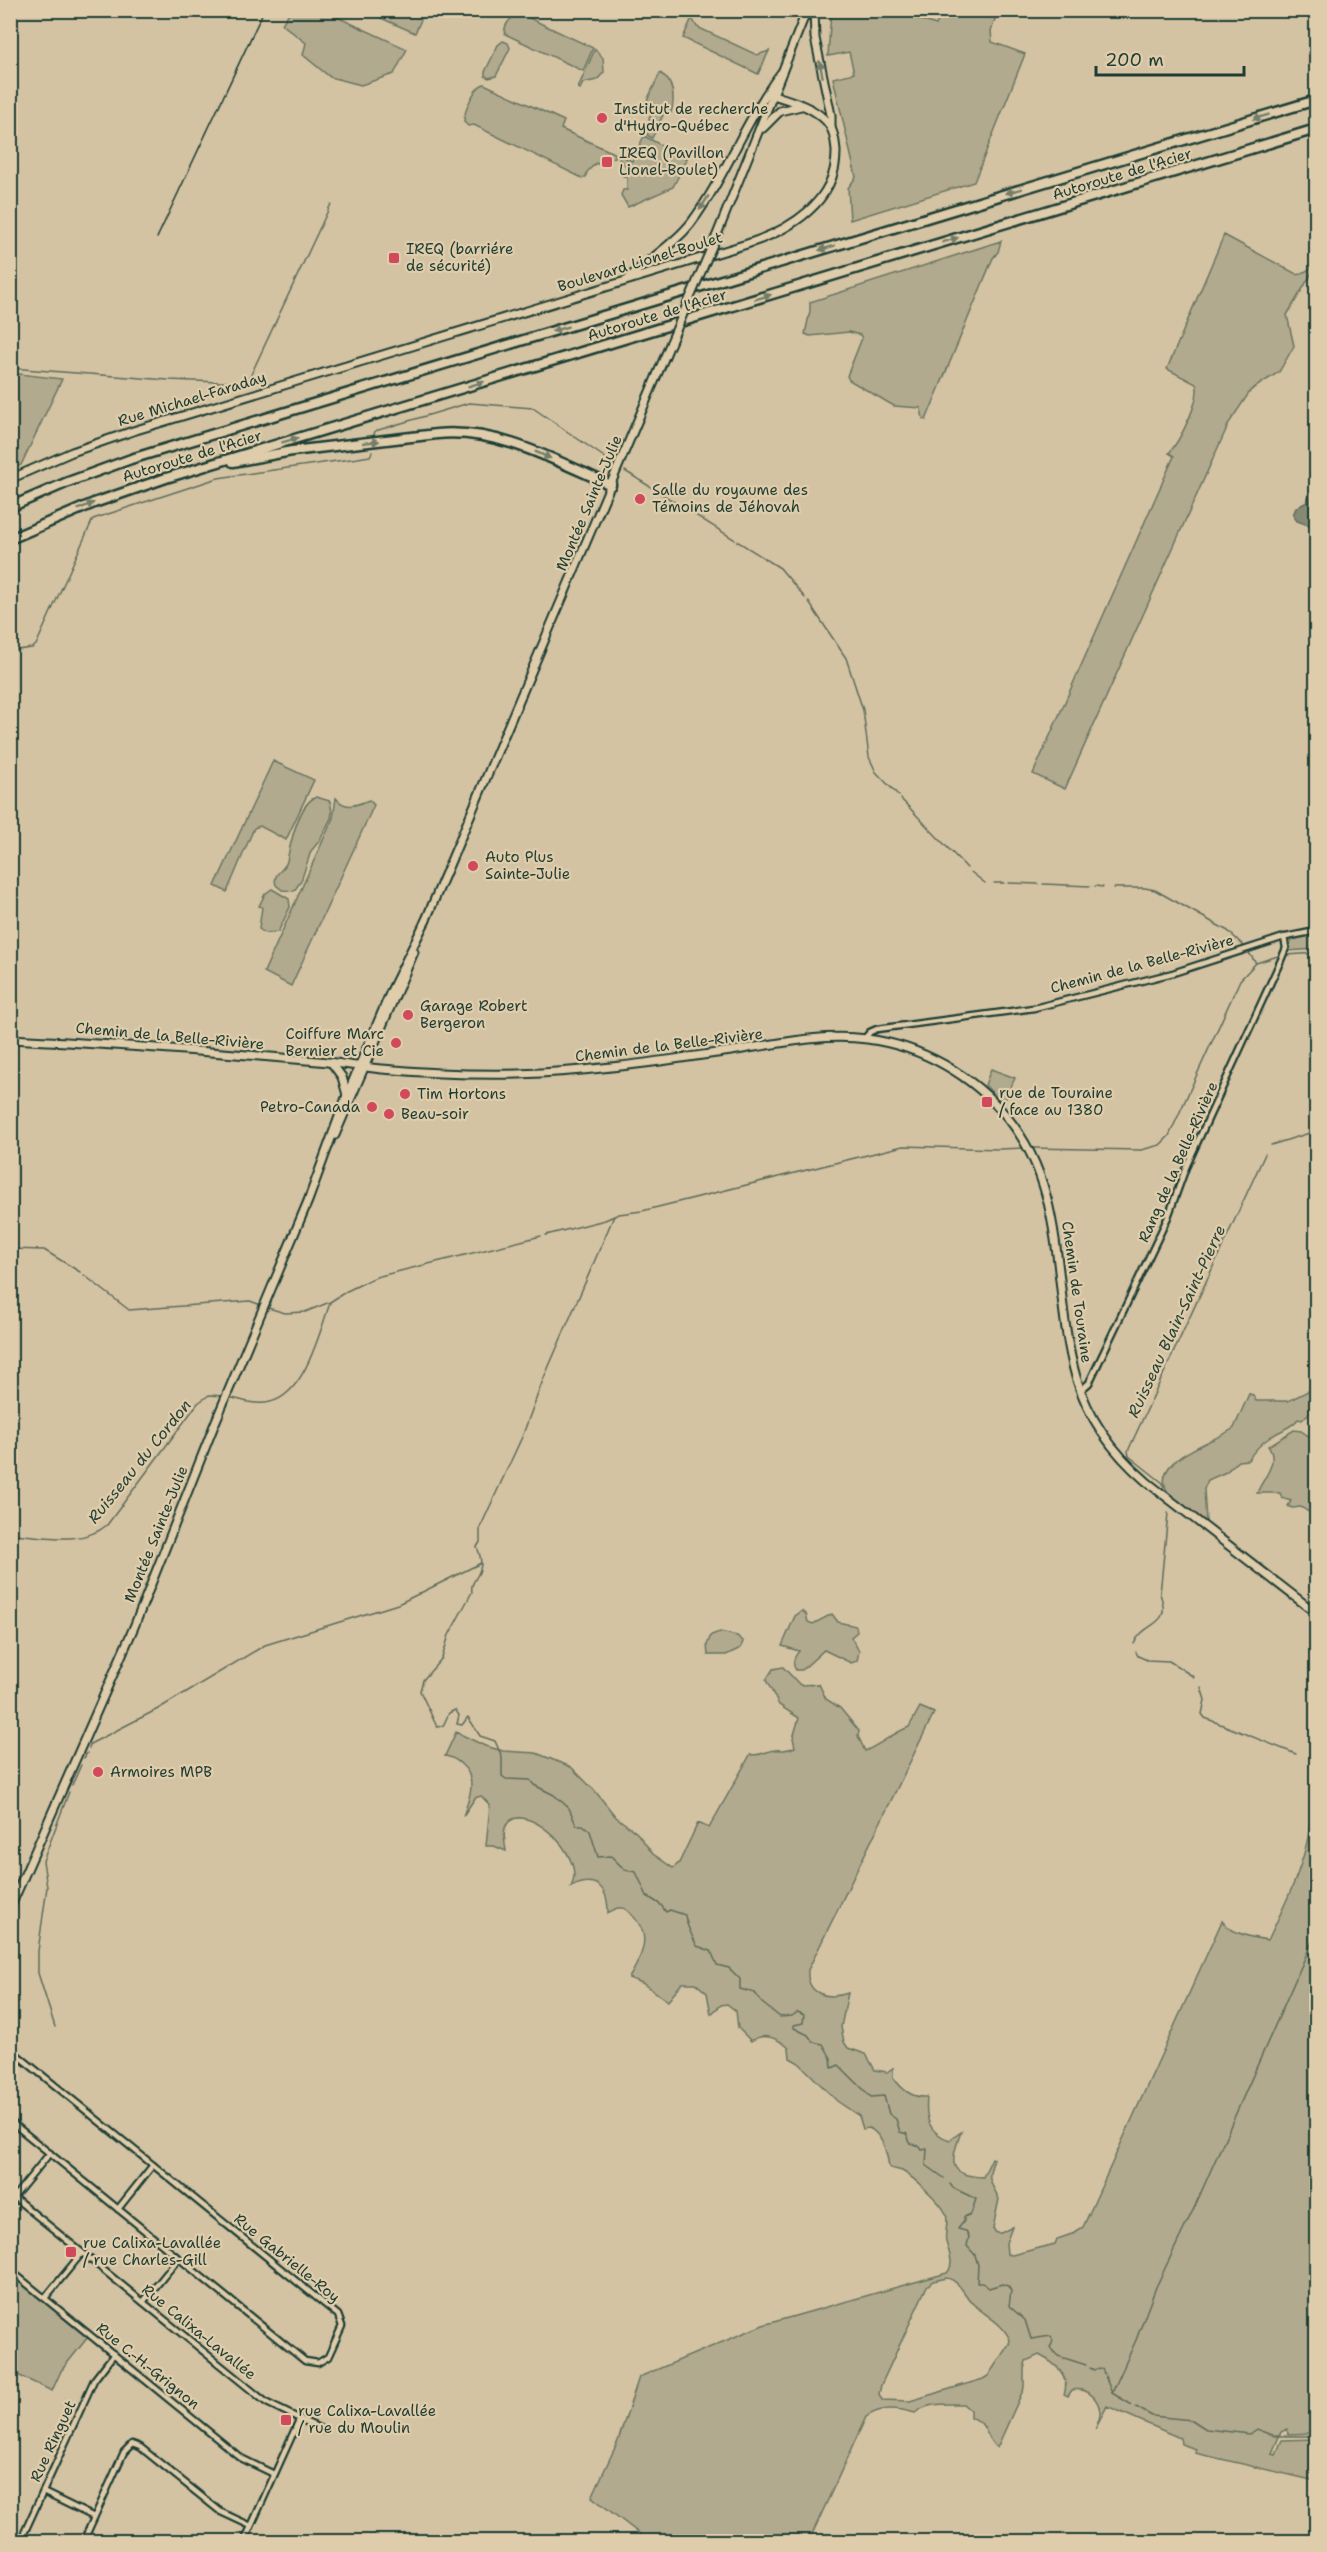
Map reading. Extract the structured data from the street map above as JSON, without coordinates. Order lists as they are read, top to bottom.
{
  "streets": {
    "highway": ["Autoroute de l'Acier"],
    "main road": [
      "Boulevard Lionel-Boulet",
      "Rue Michael-Faraday",
      "Montée Sainte-Julie",
      "Chemin de la Belle-Rivière",
      "Chemin de Touraine"
    ],
    "street": [
      "Rang de la Belle-Rivière",
      "Rue Gabrielle-Roy",
      "Rue Calixa-Lavallée",
      "Rue C.-H.-Grignon",
      "Rue Ringuet"
    ]
  },
  "crossings": [
    ["Boulevard Lionel-Boulet", "Rue Michael-Faraday"],
    ["Montée Sainte-Julie", "Chemin de la Belle-Rivière"],
    ["Chemin de la Belle-Rivière", "Rang de la Belle-Rivière"],
    ["Chemin de la Belle-Rivière", "Chemin de Touraine"],
    ["Rang de la Belle-Rivière", "Chemin de Touraine"],
    ["Rue C.-H.-Grignon", "Rue Ringuet"]
  ],
  "water": ["Ruisseau Blain-Saint-Pierre", "Ruisseau du Cordon"],
  "places": {
    "other": [
      "Institut de recherche d'Hydro-Québec",
      "Salle du royaume des Témoins de Jéhovah",
      "Auto Plus Sainte-Julie",
      "Garage Robert Bergeron",
      "Coiffure Marc Bernier et Cie",
      "Tim Hortons",
      "Petro-Canada",
      "Beau-soir",
      "Armoires MPB"
    ],
    "transit": [
      "IREQ (Pavillon Lionel-Boulet)",
      "IREQ (barriére de sécurité)",
      "rue de Touraine / face au 1380",
      "rue Calixa-Lavallée / rue Charles-Gill",
      "rue Calixa-Lavallée / rue du Moulin"
    ]
  },
  "scale_bar": "200 m"
}
